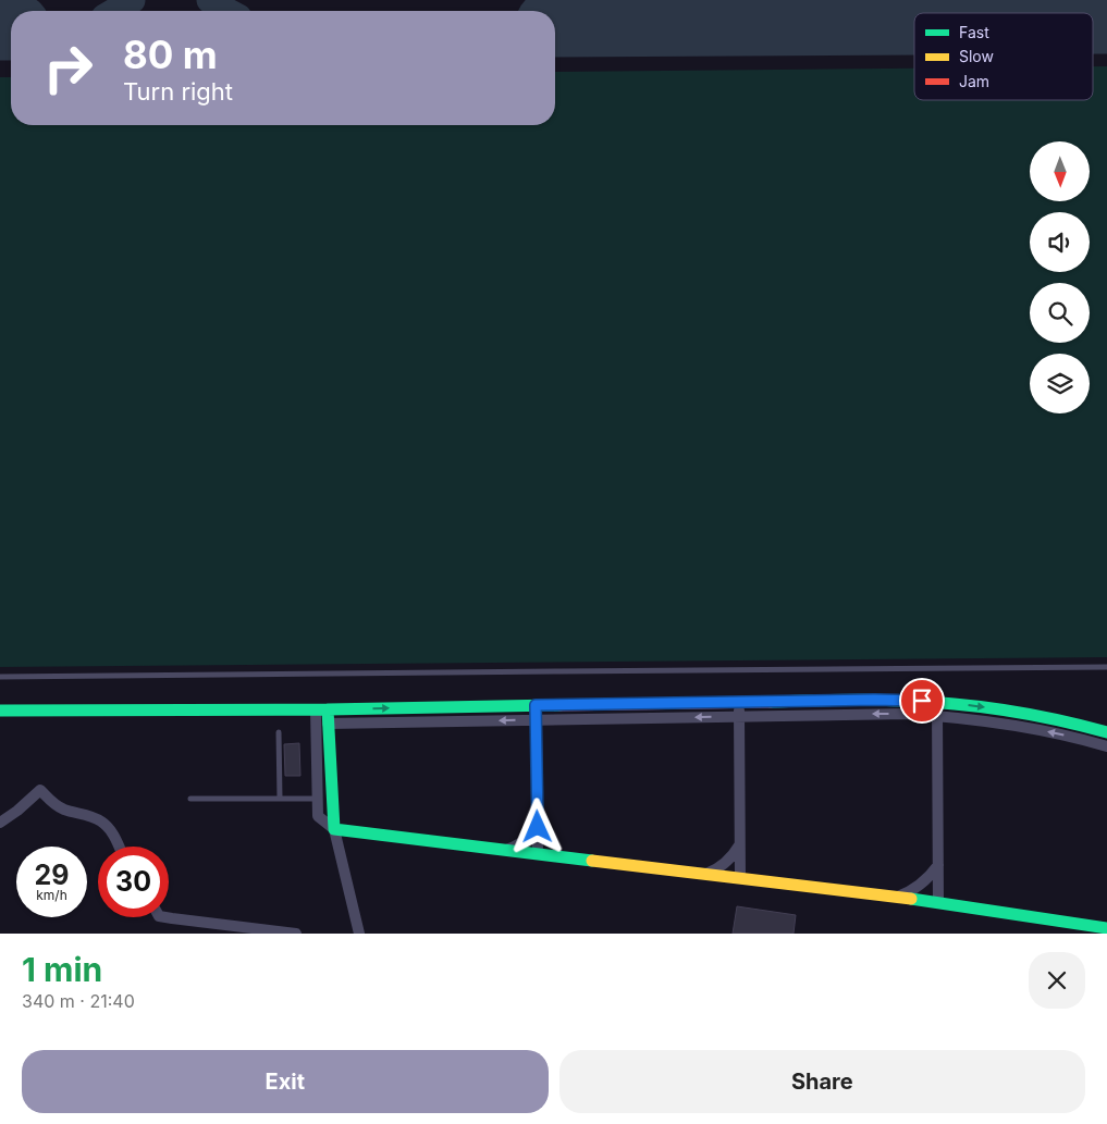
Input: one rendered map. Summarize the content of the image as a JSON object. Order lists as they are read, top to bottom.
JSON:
{
  "legend": ["Fast", "Slow", "Jam"],
  "north": "bottom",
  "page": {
    "turn": ["80 m", "Turn right"],
    "speed": "29 km/h",
    "limit": "30",
    "heading": ["1 min", "340 m · 21:40"],
    "buttons": ["Exit", "Share"]
  }
}
